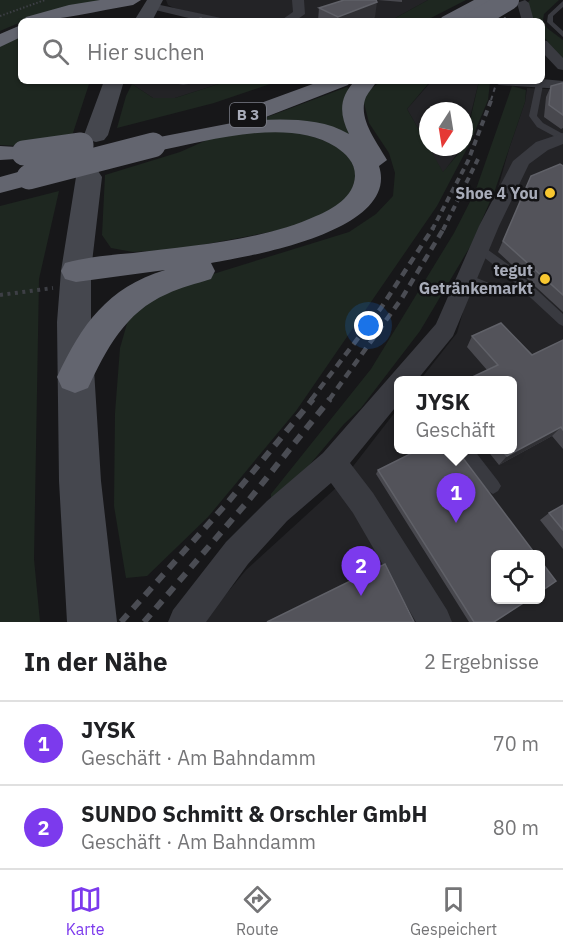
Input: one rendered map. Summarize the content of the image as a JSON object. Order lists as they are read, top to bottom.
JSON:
{
  "streets": {
    "highway": ["B 3"]
  },
  "places": ["Shoe 4 You", "tegut Getränkemarkt"],
  "north": "bottom",
  "page": {
    "search": "Hier suchen",
    "popup": ["JYSK", "Geschäft"],
    "pins": ["1", "2"],
    "heading": ["In der Nähe", "2 Ergebnisse"],
    "list": [
      {
        "mark": "1",
        "name": "JYSK",
        "note": "Geschäft · Am Bahndamm",
        "value": "70 m"
      },
      {
        "mark": "2",
        "name": "SUNDO Schmitt & Orschler GmbH",
        "note": "Geschäft · Am Bahndamm",
        "value": "80 m"
      }
    ],
    "nav": ["Karte", "Route", "Gespeichert"]
  }
}
